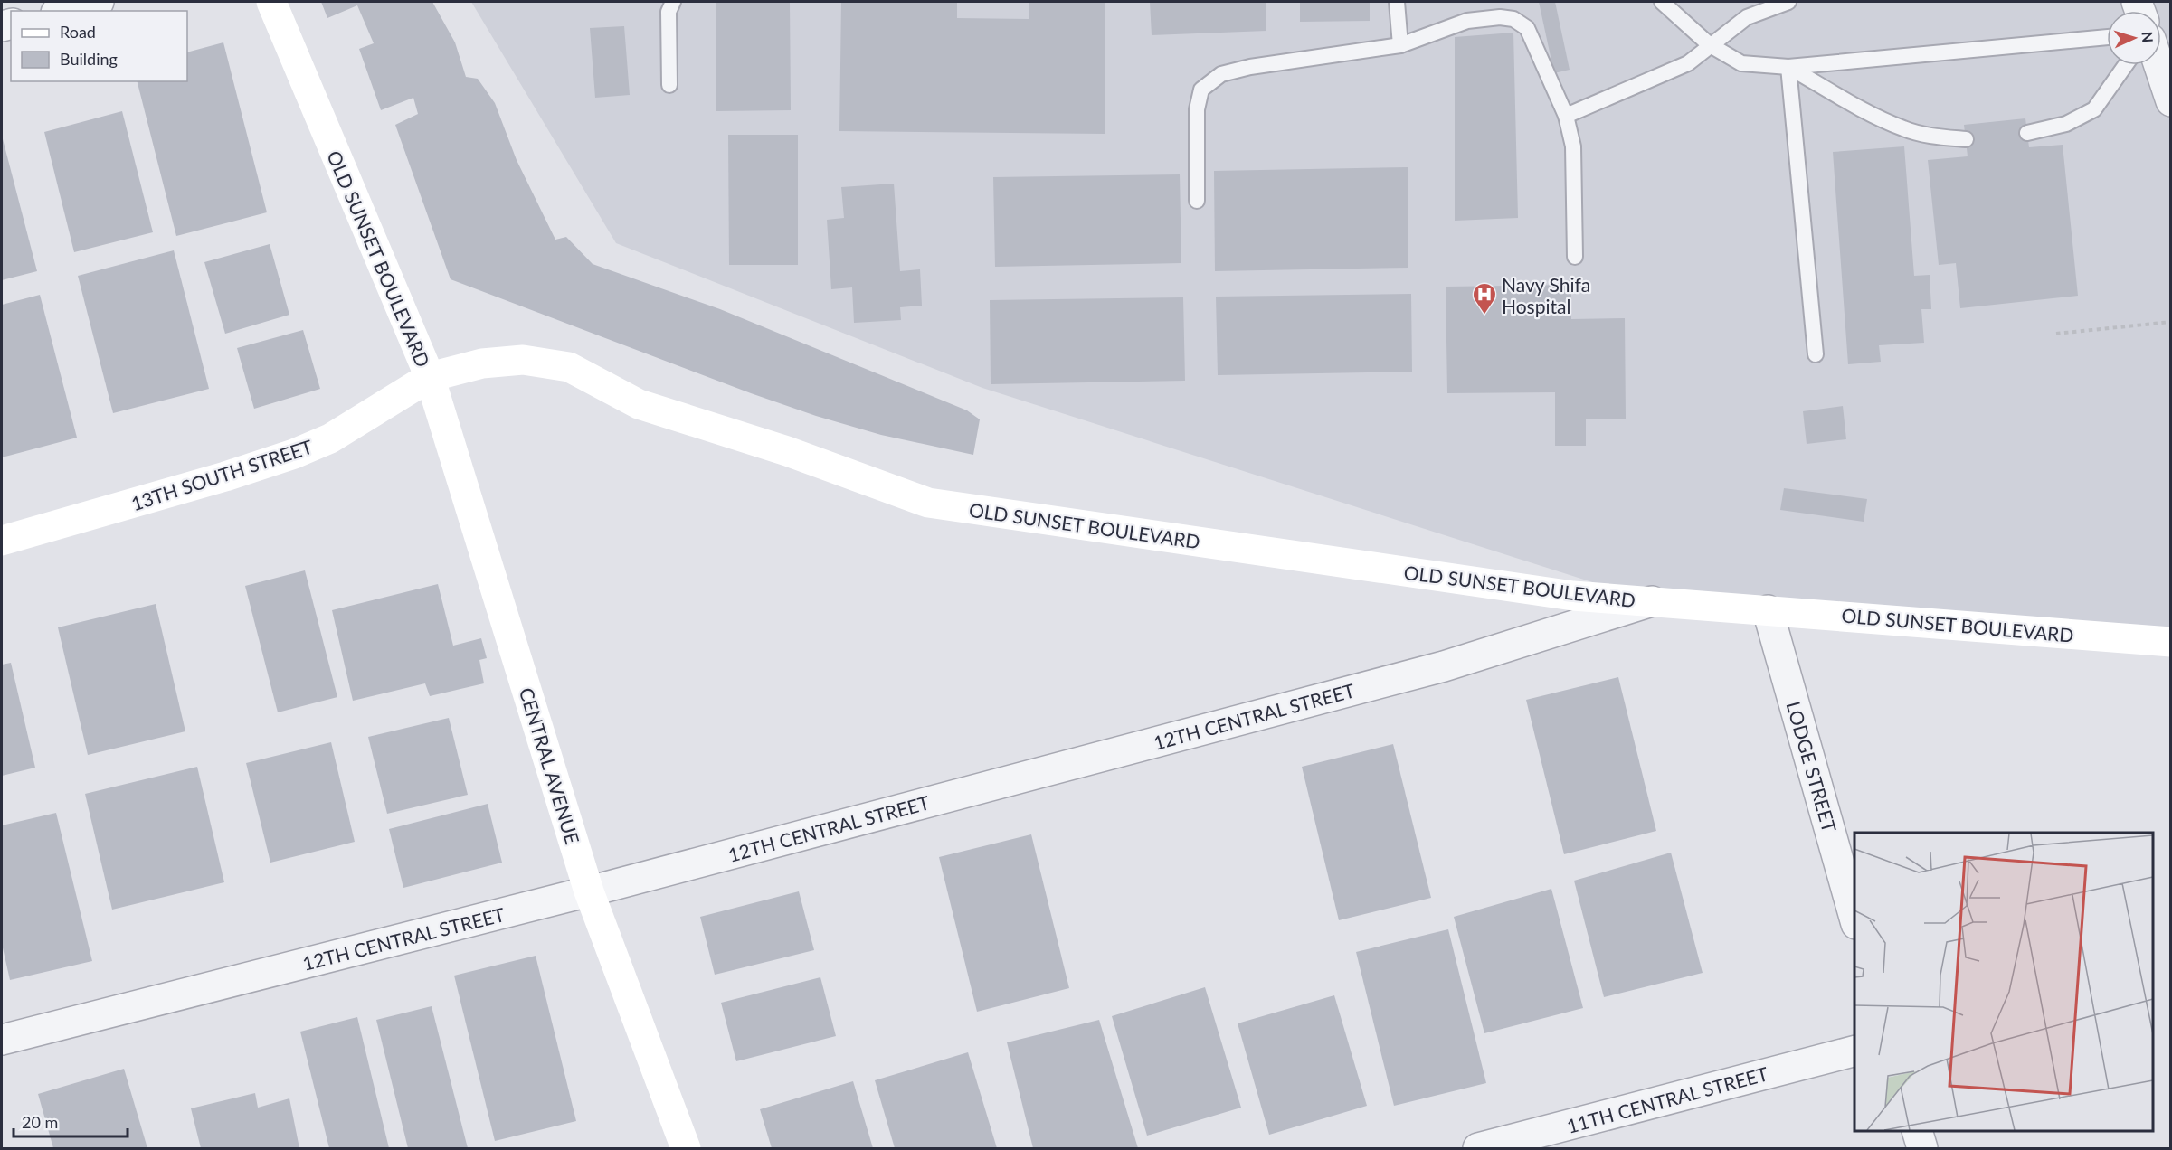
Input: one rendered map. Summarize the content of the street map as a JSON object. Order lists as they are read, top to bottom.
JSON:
{
  "streets": {
    "street": [
      "OLD SUNSET BOULEVARD",
      "13TH SOUTH STREET",
      "12TH CENTRAL STREET",
      "CENTRAL AVENUE",
      "LODGE STREET",
      "11TH CENTRAL STREET"
    ]
  },
  "crossings": [
    ["OLD SUNSET BOULEVARD", "13TH SOUTH STREET"],
    ["OLD SUNSET BOULEVARD", "12TH CENTRAL STREET"],
    ["OLD SUNSET BOULEVARD", "CENTRAL AVENUE"],
    ["OLD SUNSET BOULEVARD", "LODGE STREET"],
    ["13TH SOUTH STREET", "CENTRAL AVENUE"],
    ["12TH CENTRAL STREET", "CENTRAL AVENUE"]
  ],
  "places": {
    "hospital": ["Navy Shifa Hospital"]
  },
  "legend": ["Road", "Building"],
  "scale_bar": "20 m",
  "north": "right"
}
